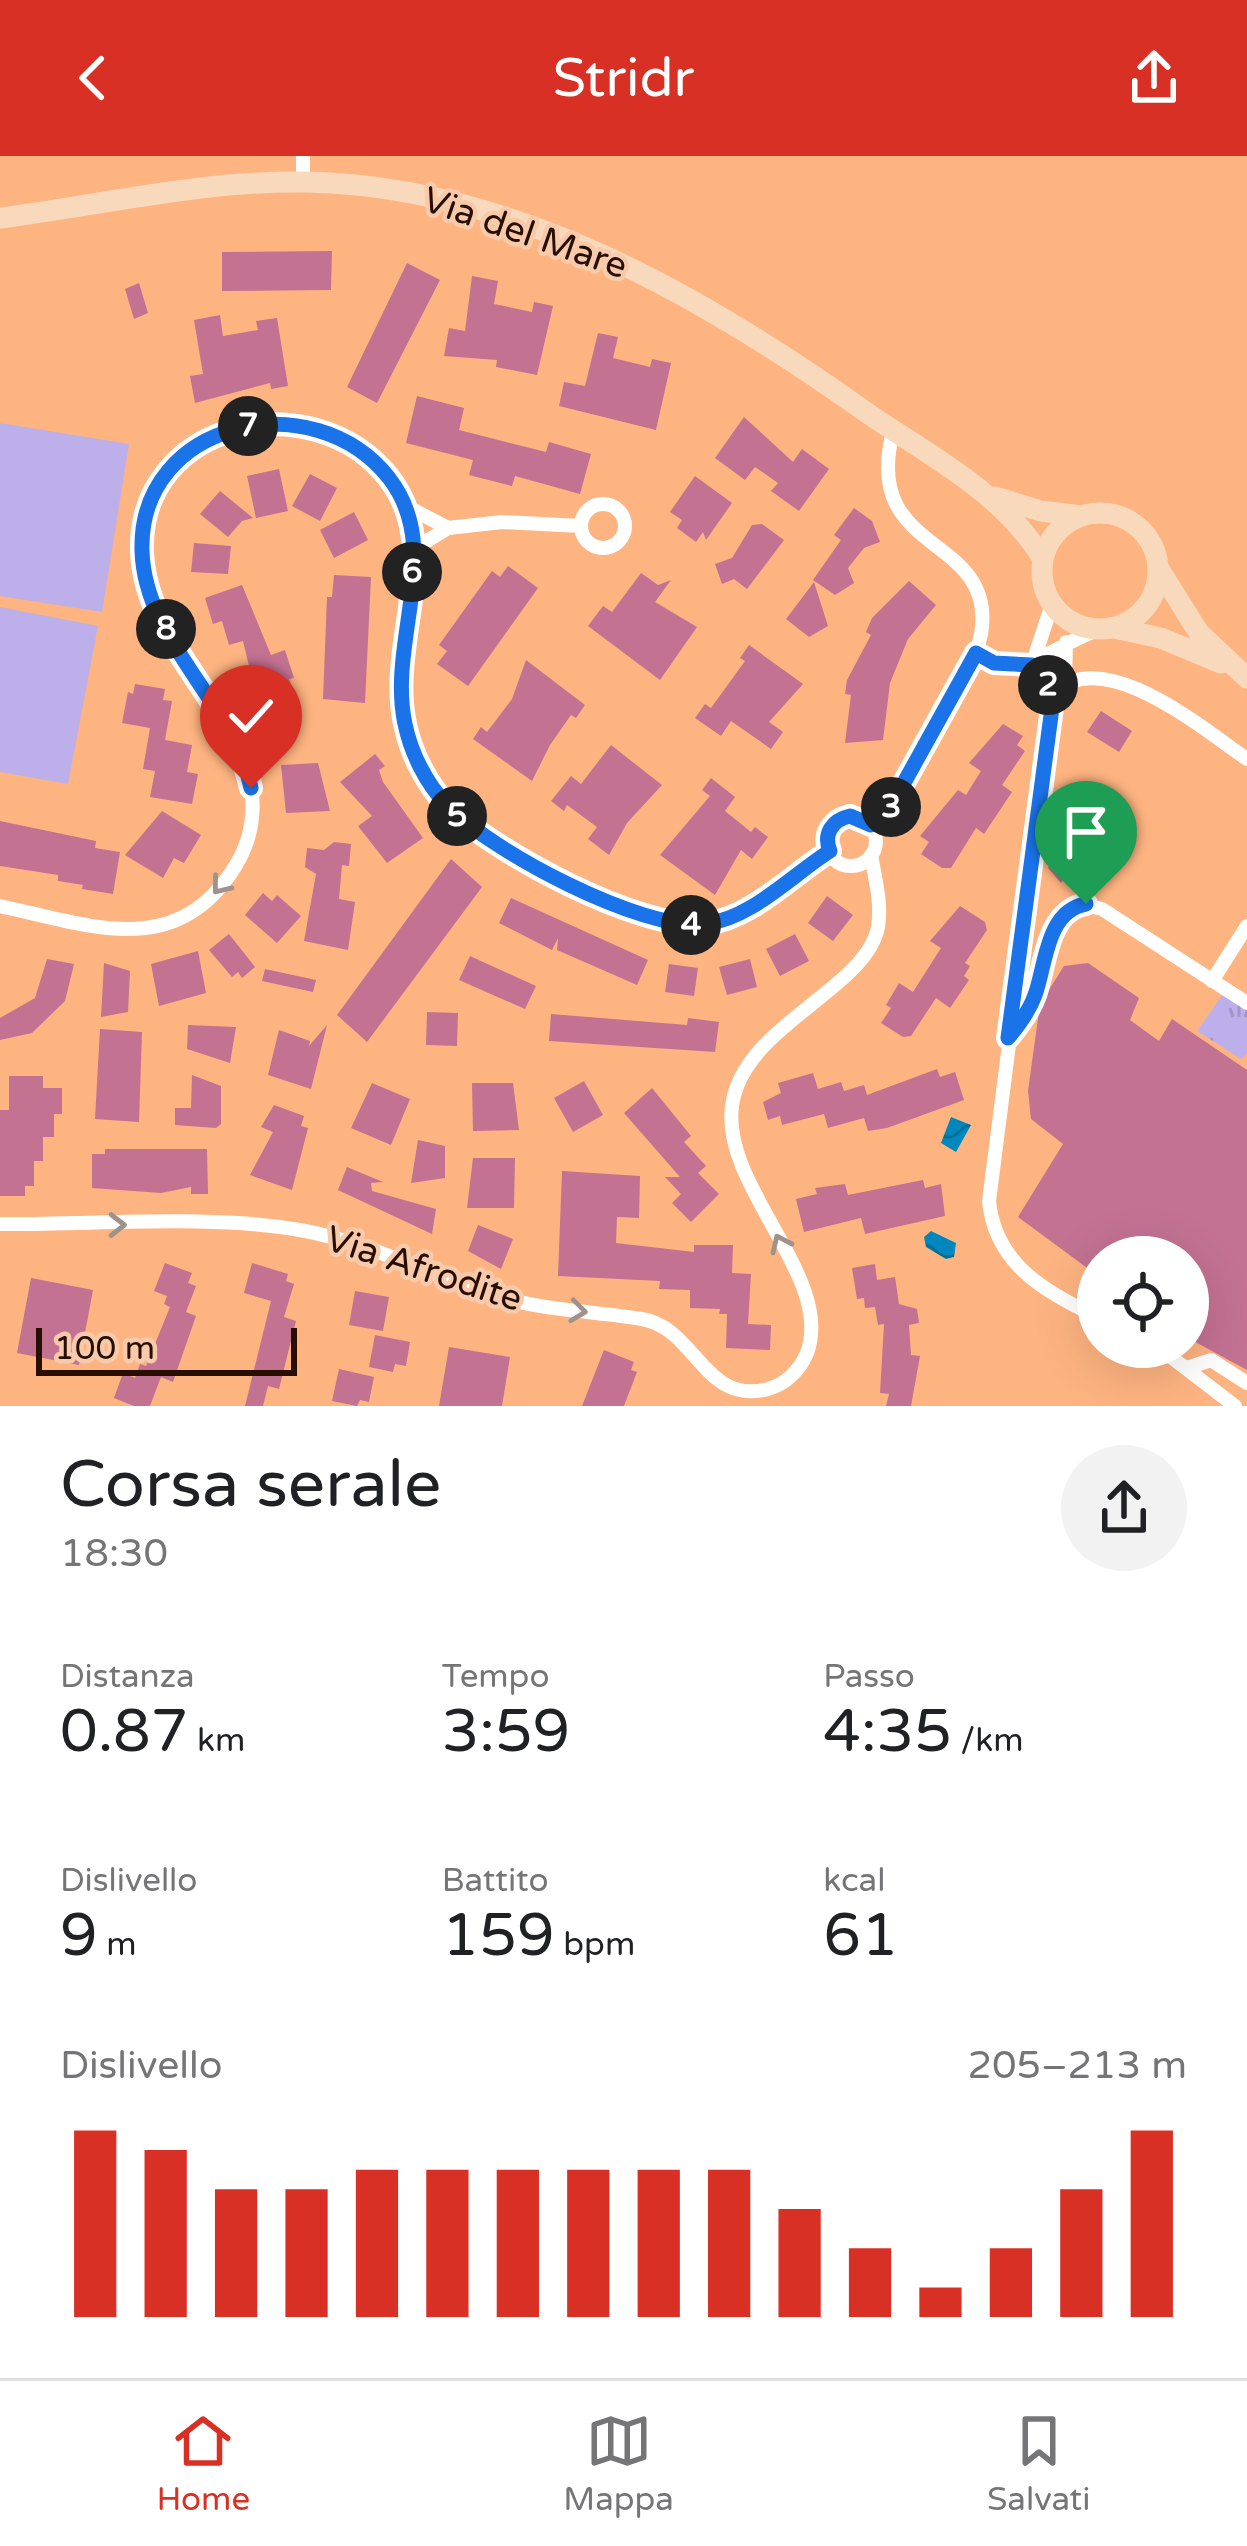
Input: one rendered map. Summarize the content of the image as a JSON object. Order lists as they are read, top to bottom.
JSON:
{
  "streets": {
    "main road": ["Via del Mare"],
    "street": ["Via Afrodite"]
  },
  "scale_bar": "100 m",
  "page": {
    "header": "Stridr",
    "pins": [
      "7",
      "6",
      "8",
      "2",
      "3",
      "5",
      "4"
    ],
    "scale": "100 m",
    "heading": ["Corsa serale", "18:30"],
    "stats": [
      ["Distanza", "0.87 km"],
      ["Tempo", "3:59"],
      ["Passo", "4:35 /km"],
      ["Dislivello", "9 m"],
      ["Battito", "159 bpm"],
      ["kcal", "61"]
    ],
    "chart": ["Dislivello", "205–213 m"],
    "tabs": ["Home", "Mappa", "Salvati"]
  }
}
